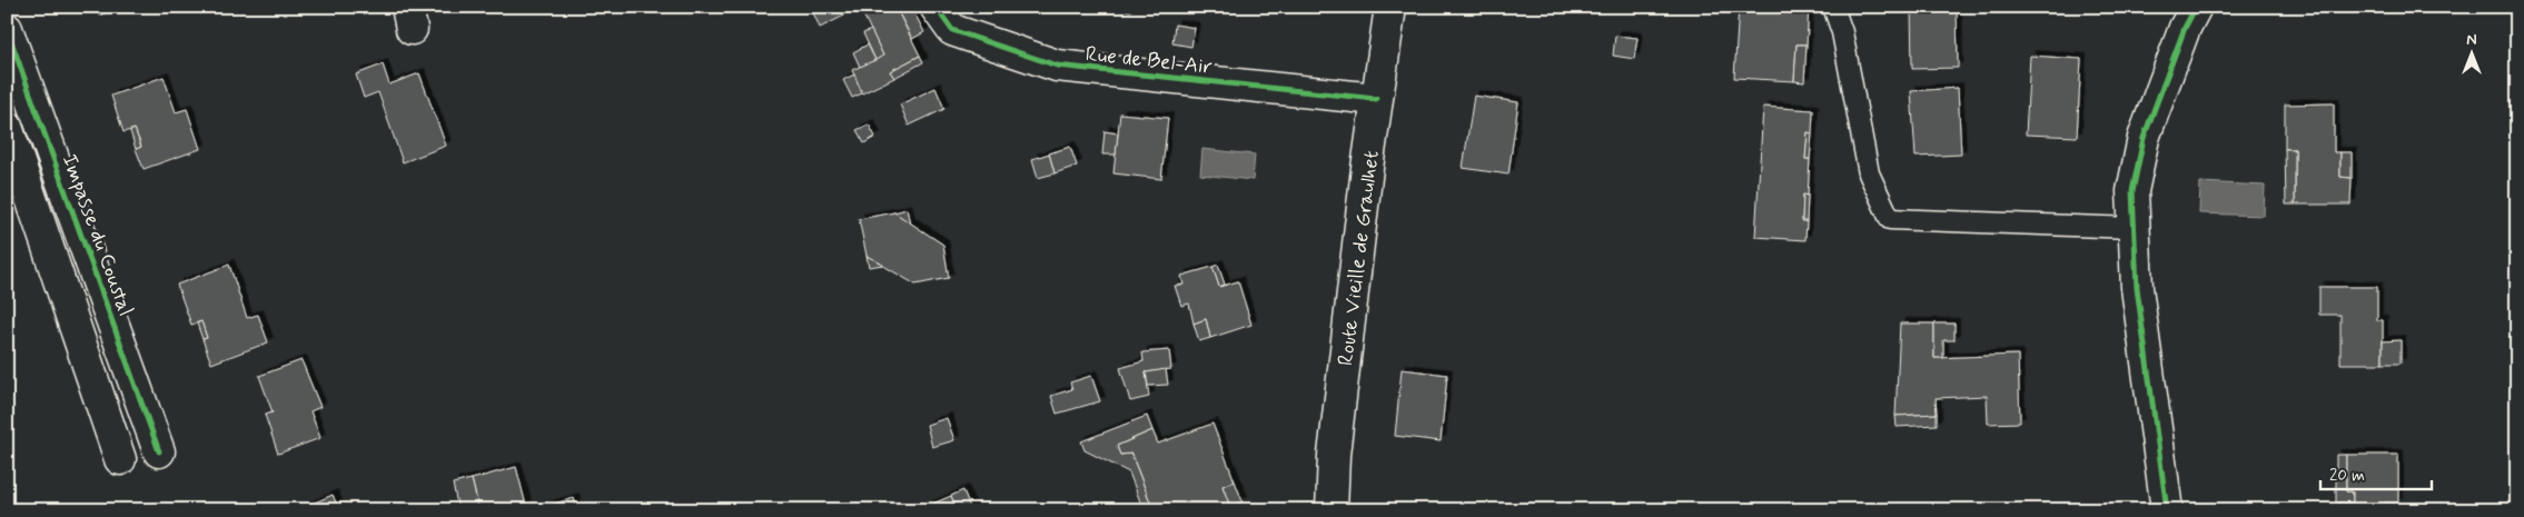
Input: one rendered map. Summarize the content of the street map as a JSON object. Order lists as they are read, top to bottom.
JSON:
{
  "streets": {
    "street": ["Rue de Bel-Air", "Impasse du Coustal", "Route Vieille de Graulhet"]
  },
  "crossings": [
    ["Rue de Bel-Air", "Route Vieille de Graulhet"]
  ],
  "scale_bar": "20 m",
  "north": "top"
}
